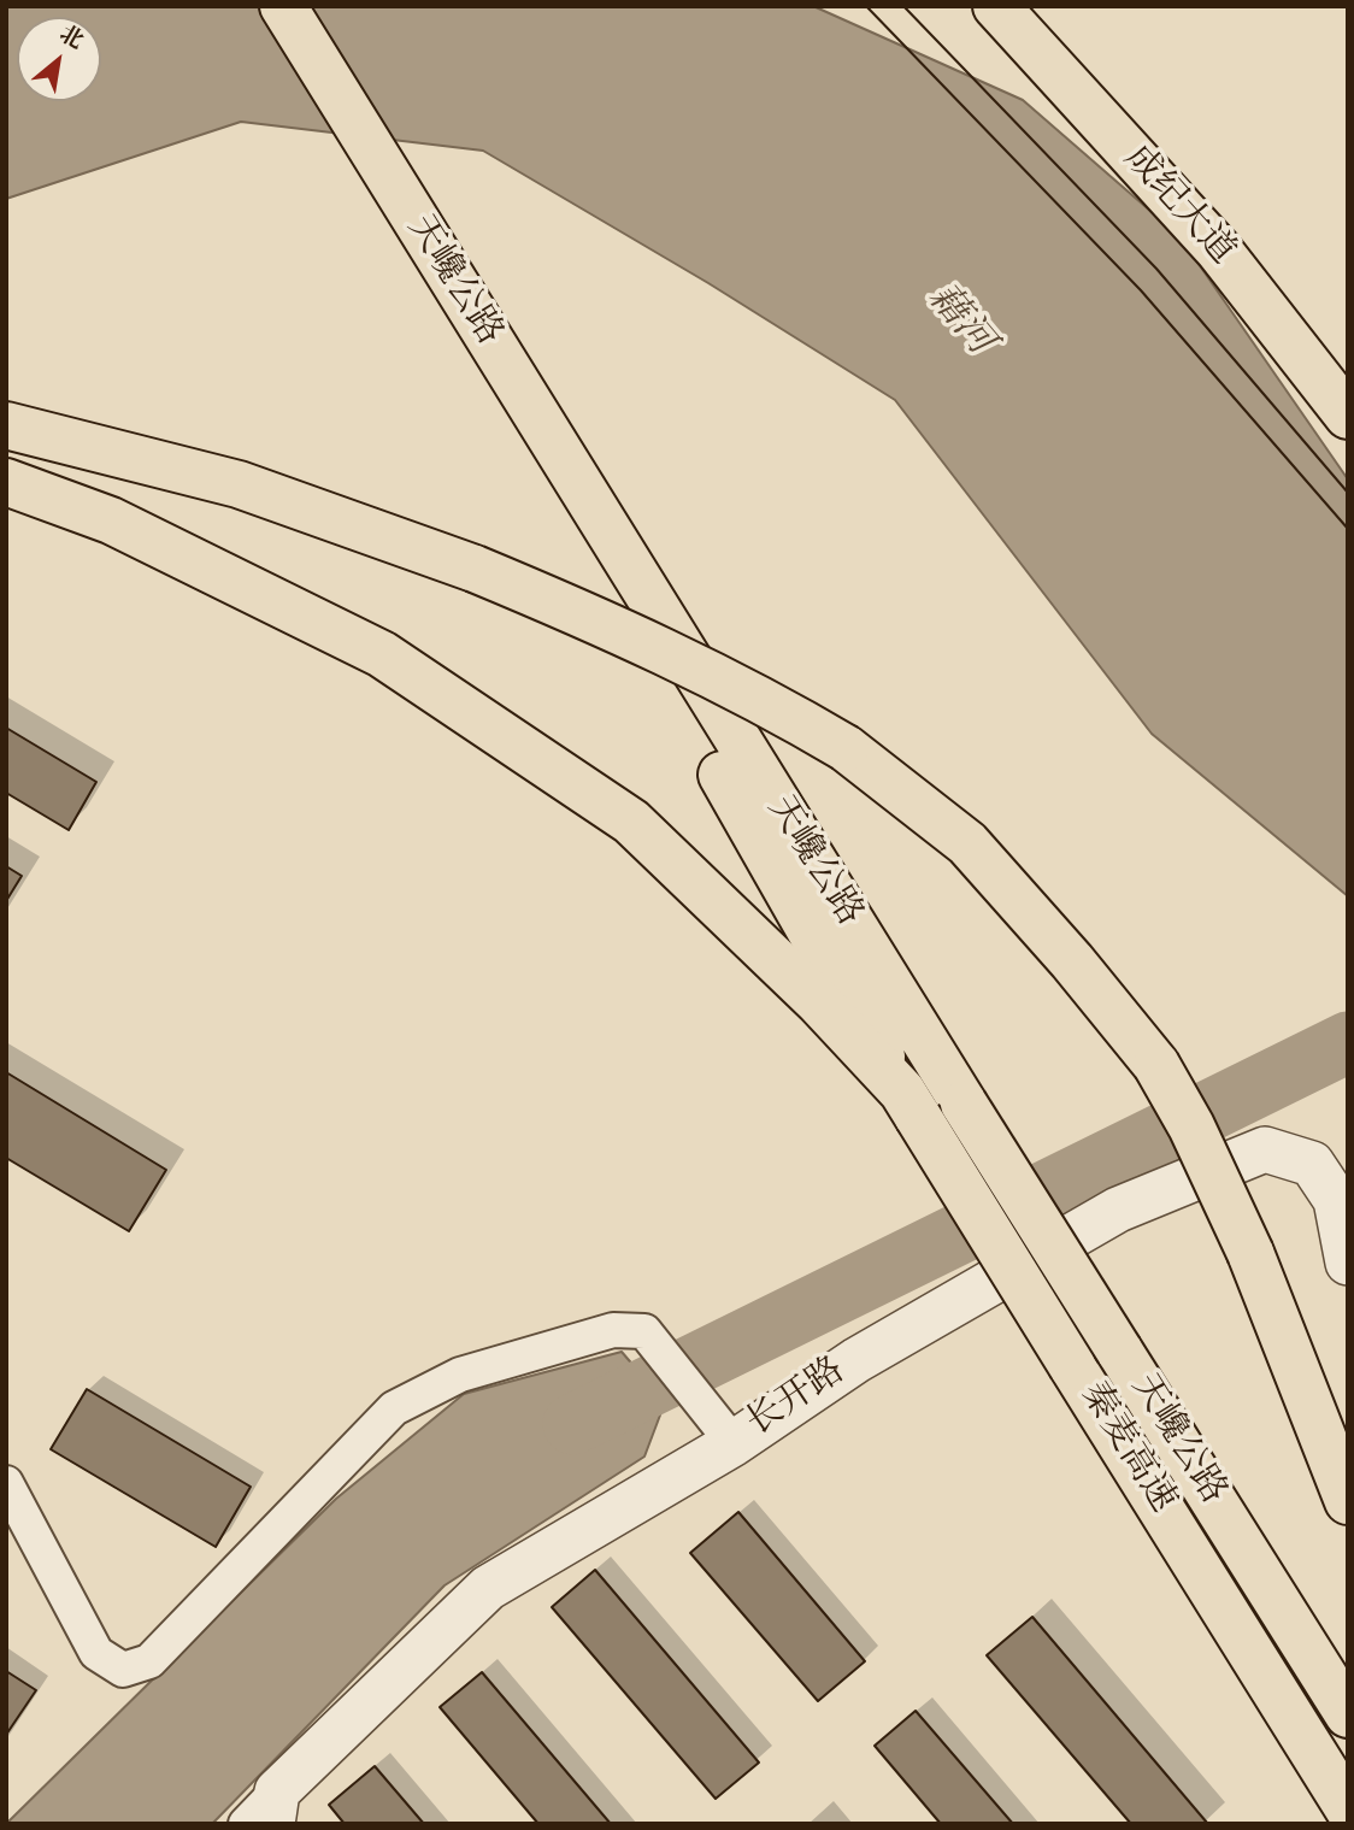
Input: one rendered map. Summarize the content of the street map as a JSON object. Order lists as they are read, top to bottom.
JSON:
{
  "streets": {
    "main road": ["成纪大道", "天巉公路", "秦麦高速"],
    "street": ["长开路"]
  },
  "crossings": [
    ["天巉公路", "秦麦高速"]
  ],
  "water": ["藉河"],
  "north": "top right"
}
